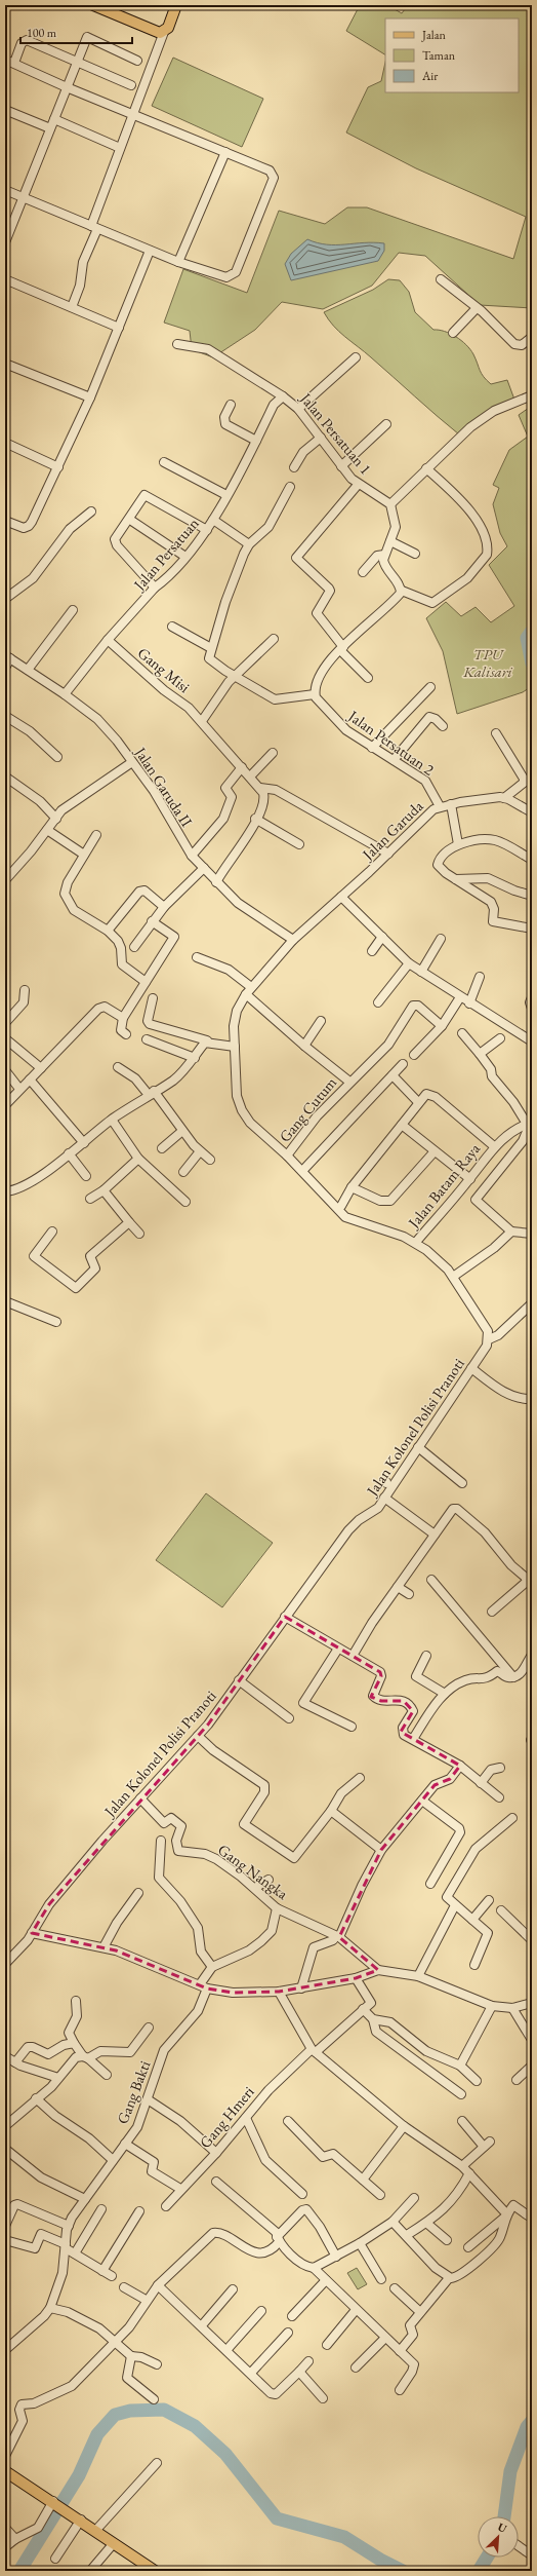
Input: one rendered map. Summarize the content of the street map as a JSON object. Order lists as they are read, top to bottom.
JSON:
{
  "streets": {
    "street": [
      "Jalan Persatuan 1",
      "Jalan Persatuan",
      "Gang Misi",
      "Jalan Persatuan 2",
      "Jalan Garuda II",
      "Jalan Garuda",
      "Gang Cutum",
      "Jalan Batam Raya",
      "Jalan Kolonel Polisi Pranoti",
      "Gang Nangka",
      "Gang Bakti",
      "Gang Hmeri"
    ]
  },
  "crossings": [
    ["Jalan Persatuan 1", "Jalan Persatuan"],
    ["Jalan Persatuan", "Gang Misi"],
    ["Jalan Persatuan", "Jalan Garuda II"],
    ["Jalan Persatuan 2", "Jalan Garuda"],
    ["Jalan Garuda II", "Jalan Garuda"],
    ["Jalan Kolonel Polisi Pranoti", "Gang Nangka"]
  ],
  "parks": ["TPU Kalisari"],
  "legend": ["Jalan", "Taman", "Air"],
  "scale_bar": "100 m",
  "north": "top right"
}
